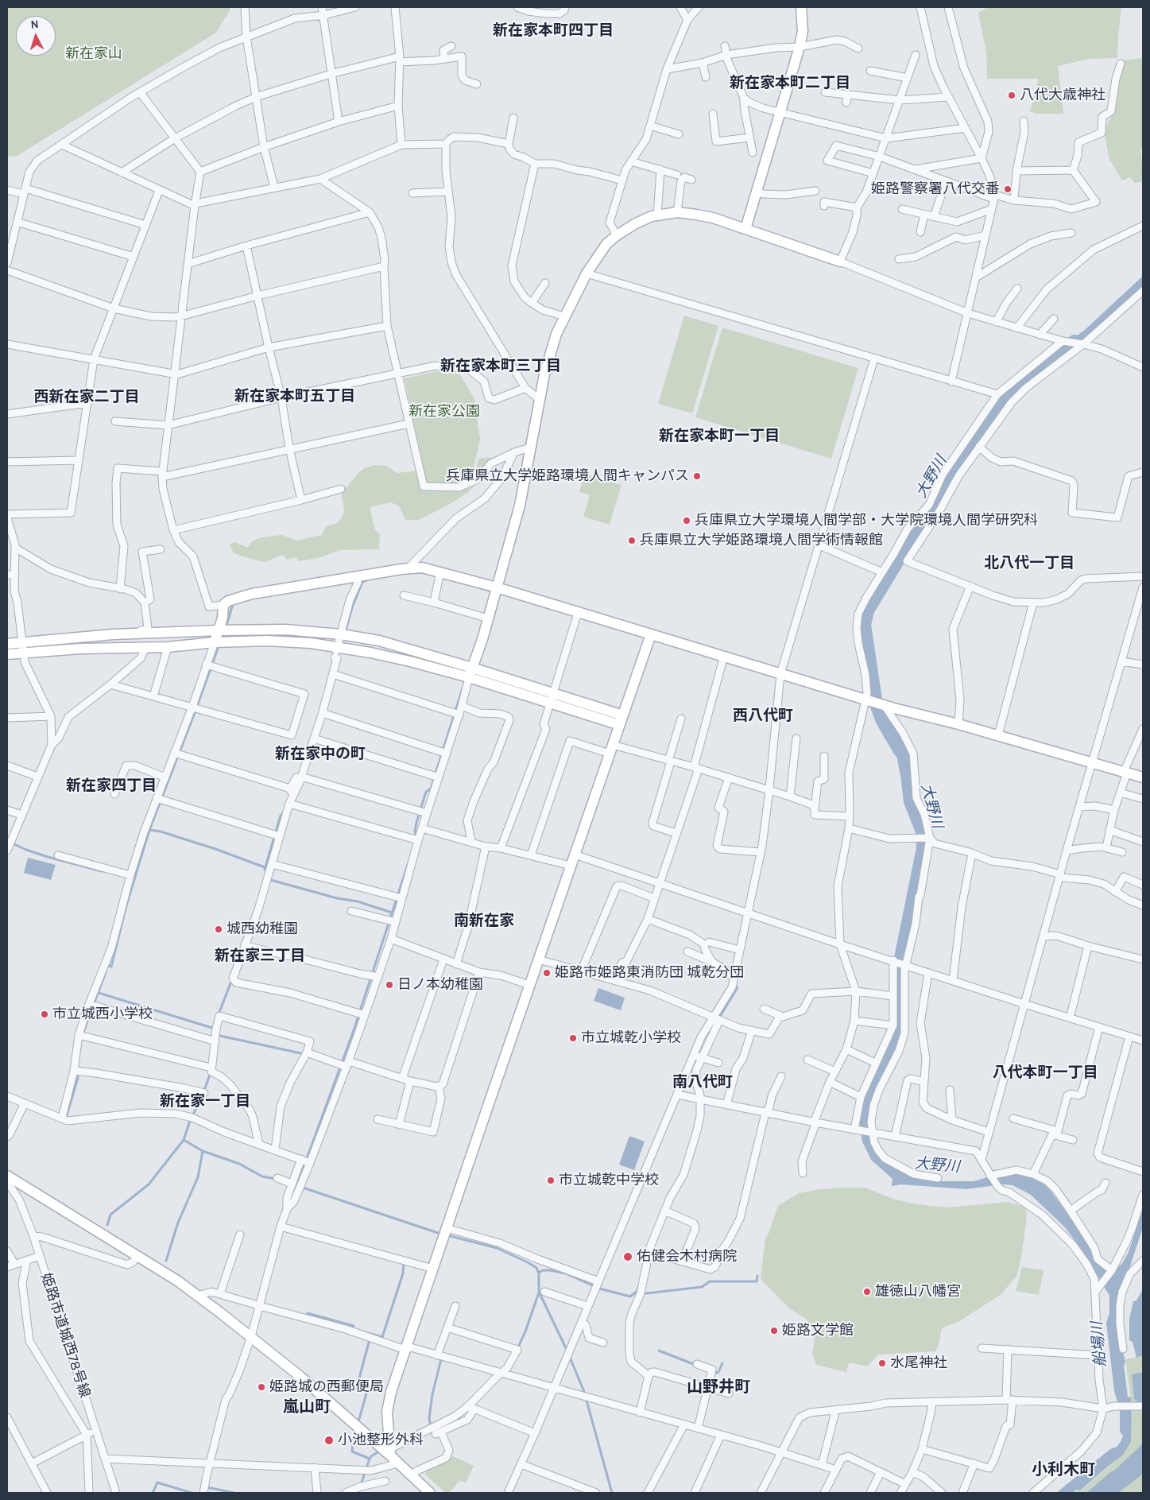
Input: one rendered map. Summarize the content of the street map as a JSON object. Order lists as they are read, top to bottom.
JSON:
{
  "streets": {
    "street": ["姫路市道城西78号線"]
  },
  "districts": [
    "新在家本町四丁目",
    "新在家本町二丁目",
    "新在家本町三丁目",
    "新在家本町五丁目",
    "西新在家二丁目",
    "新在家本町一丁目",
    "北八代一丁目",
    "西八代町",
    "新在家中の町",
    "新在家四丁目",
    "南新在家",
    "新在家三丁目",
    "八代本町一丁目",
    "南八代町",
    "新在家一丁目",
    "山野井町",
    "嵐山町",
    "小利木町"
  ],
  "water": ["大野川", "船場川"],
  "parks": ["新在家山", "新在家公園"],
  "places": [
    "八代大歳神社",
    "姫路警察署八代交番",
    "兵庫県立大学姫路環境人間キャンパス",
    "兵庫県立大学環境人間学部・大学院環境人間学研究科",
    "兵庫県立大学姫路環境人間学術情報館",
    "城西幼稚園",
    "姫路市姫路東消防団 城乾分団",
    "日ノ本幼稚園",
    "市立城西小学校",
    "市立城乾小学校",
    "市立城乾中学校",
    "佑健会木村病院",
    "雄徳山八幡宮",
    "姫路文学館",
    "水尾神社",
    "姫路城の西郵便局",
    "小池整形外科"
  ],
  "north": "top"
}
